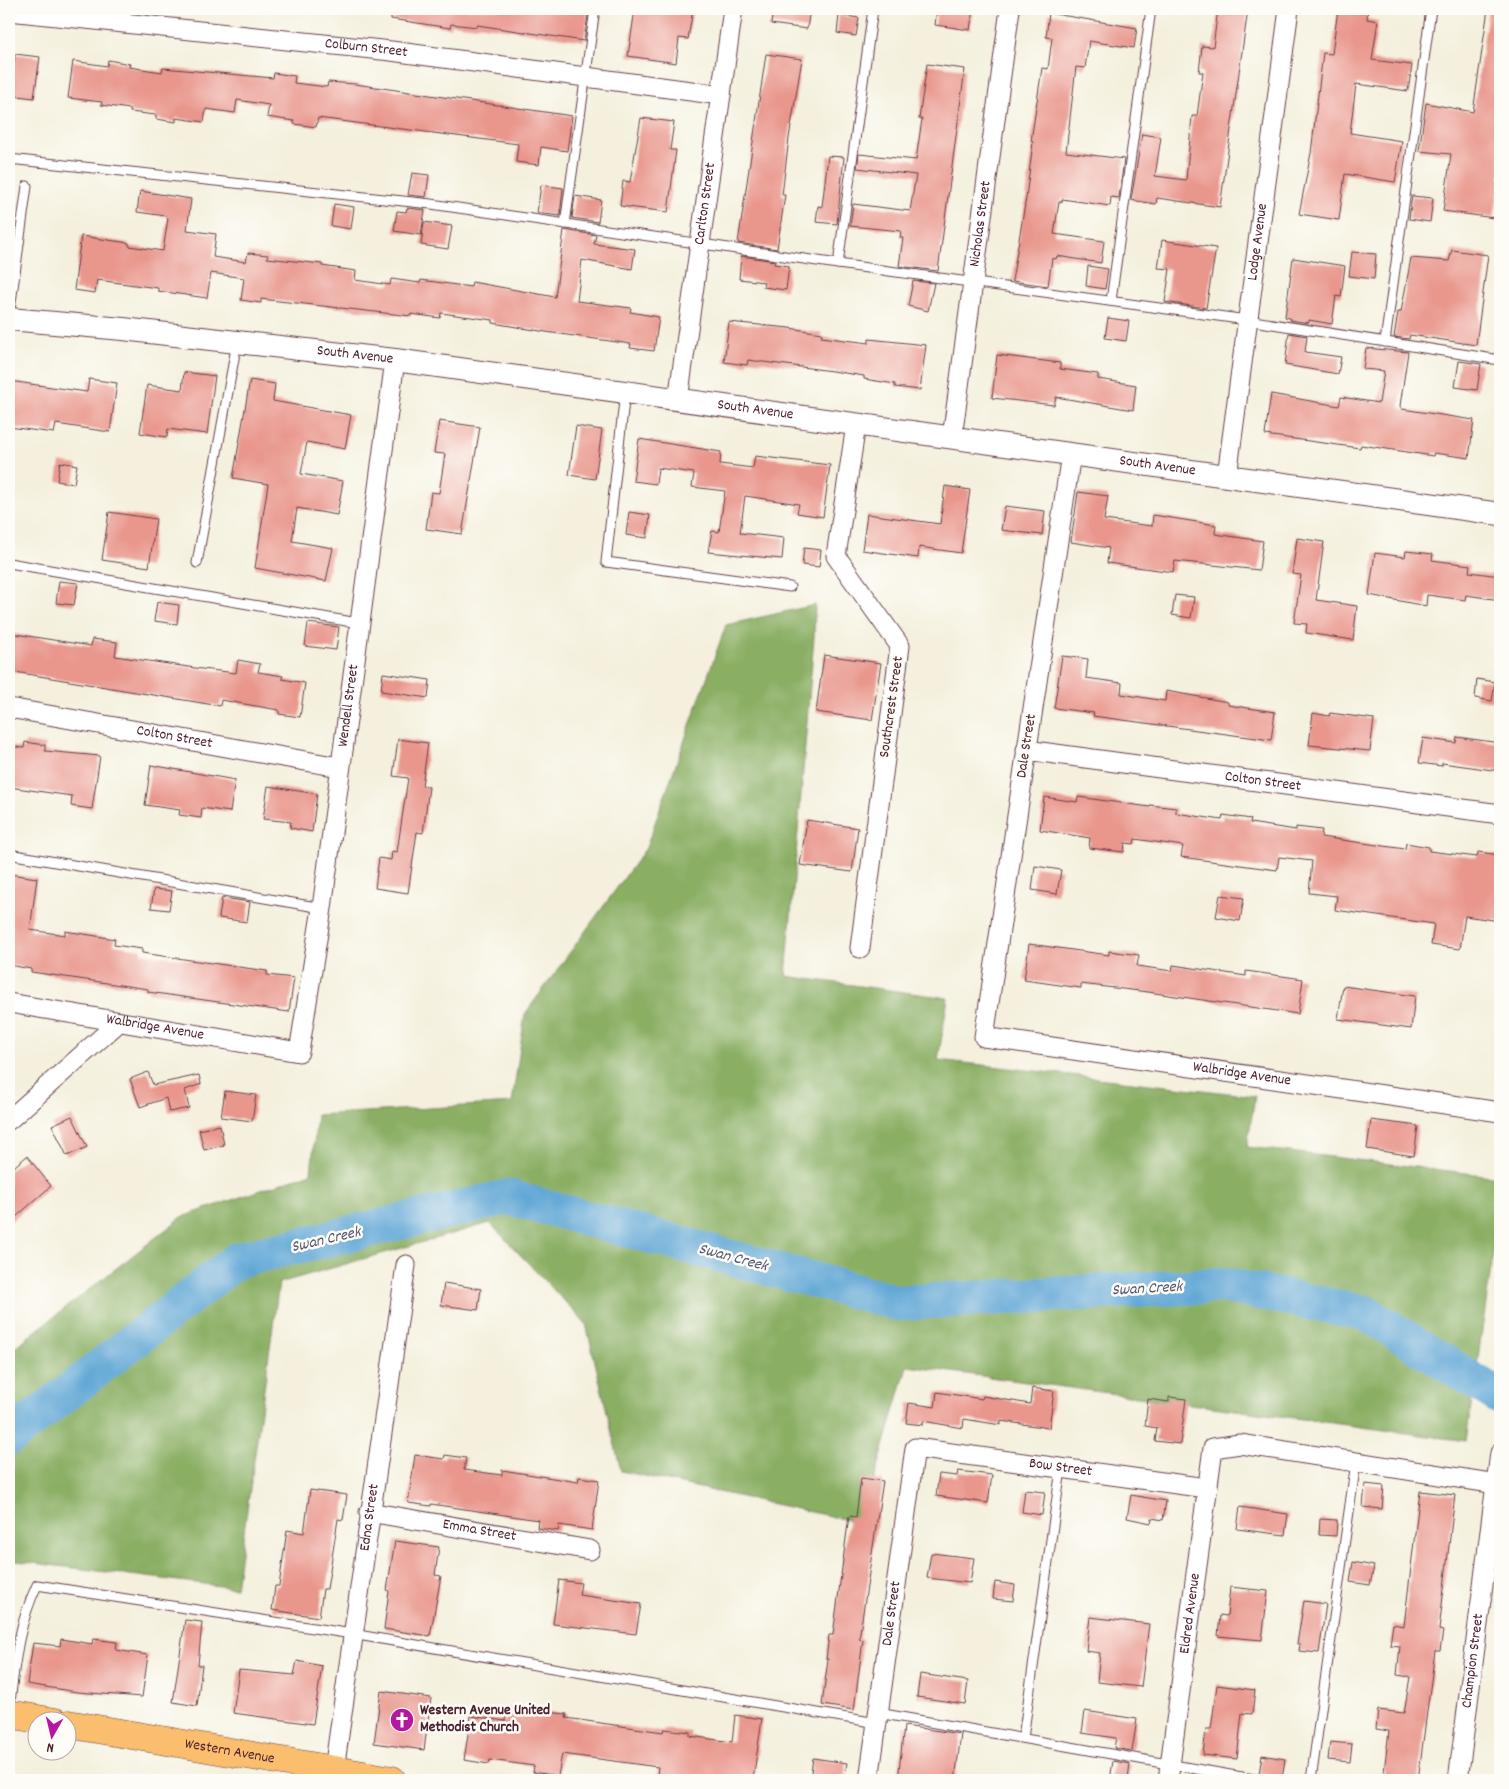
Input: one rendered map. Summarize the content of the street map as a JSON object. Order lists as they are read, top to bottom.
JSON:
{
  "streets": {
    "main road": ["Western Avenue"],
    "street": [
      "Colburn Street",
      "Carlton Street",
      "Nicholas Street",
      "Lodge Avenue",
      "South Avenue",
      "Wendell Street",
      "Southcrest Street",
      "Colton Street",
      "Dale Street",
      "Walbridge Avenue",
      "Bow Street",
      "Edna Street",
      "Emma Street",
      "Eldred Avenue",
      "Champion Street"
    ]
  },
  "crossings": [
    ["Colburn Street", "Carlton Street"],
    ["Carlton Street", "South Avenue"],
    ["Nicholas Street", "South Avenue"],
    ["Lodge Avenue", "South Avenue"],
    ["South Avenue", "Wendell Street"],
    ["South Avenue", "Southcrest Street"],
    ["South Avenue", "Dale Street"],
    ["Wendell Street", "Colton Street"],
    ["Wendell Street", "Walbridge Avenue"],
    ["Colton Street", "Dale Street"],
    ["Dale Street", "Walbridge Avenue"],
    ["Dale Street", "Bow Street"],
    ["Bow Street", "Eldred Avenue"],
    ["Edna Street", "Emma Street"],
    ["Edna Street", "Western Avenue"]
  ],
  "water": ["Swan Creek"],
  "places": {
    "church": ["Western Avenue United Methodist Church"]
  },
  "north": "bottom"
}
